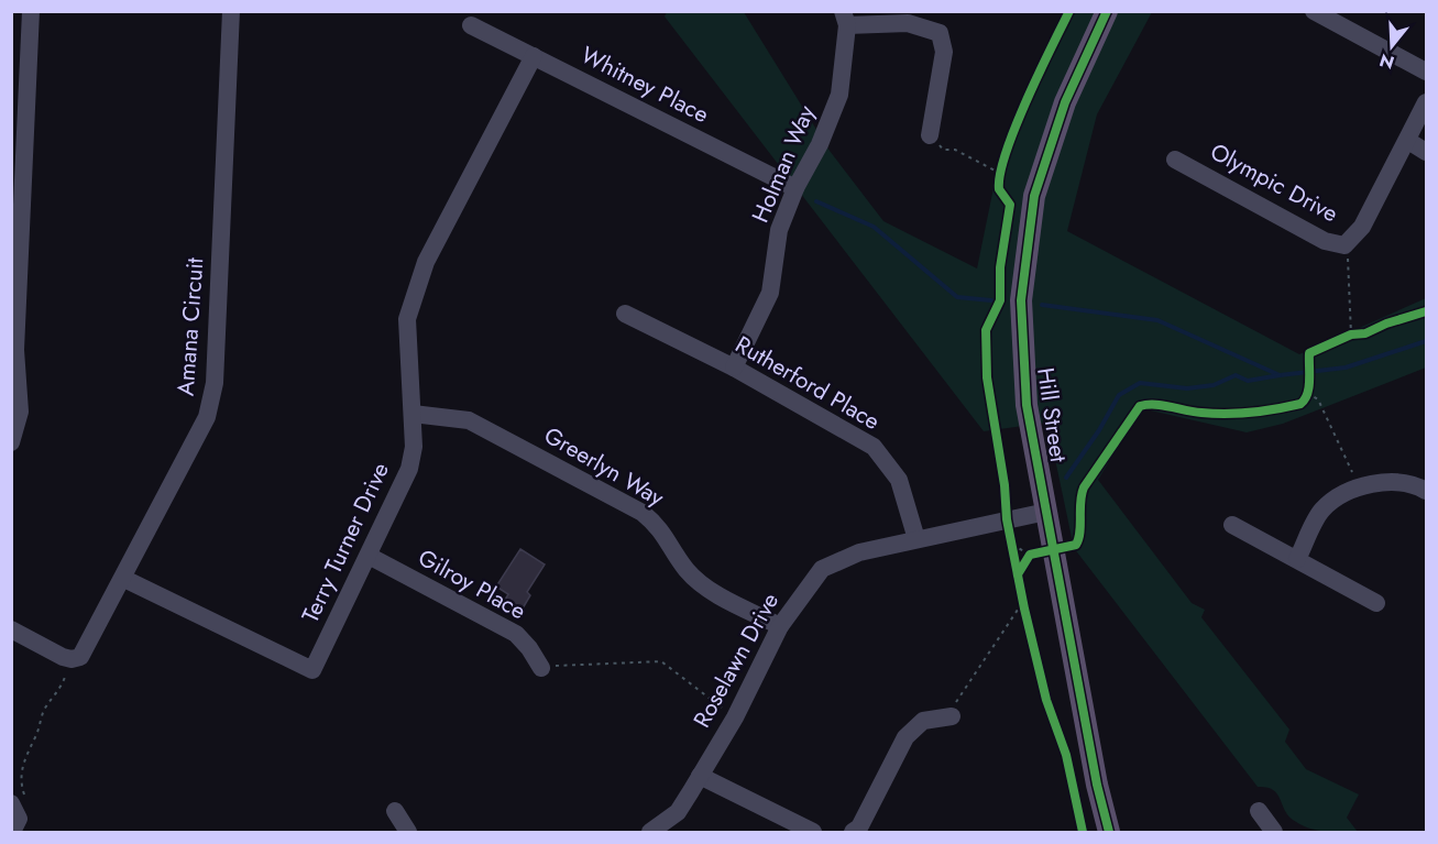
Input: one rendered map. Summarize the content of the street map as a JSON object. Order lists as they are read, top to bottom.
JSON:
{
  "streets": {
    "main road": ["Hill Street"],
    "street": [
      "Whitney Place",
      "Holman Way",
      "Olympic Drive",
      "Amana Circuit",
      "Rutherford Place",
      "Greerlyn Way",
      "Terry Turner Drive",
      "Gilroy Place",
      "Roselawn Drive"
    ]
  },
  "crossings": [
    ["Whitney Place", "Holman Way"],
    ["Whitney Place", "Terry Turner Drive"],
    ["Holman Way", "Rutherford Place"],
    ["Amana Circuit", "Terry Turner Drive"],
    ["Rutherford Place", "Roselawn Drive"],
    ["Hill Street", "Roselawn Drive"],
    ["Greerlyn Way", "Terry Turner Drive"],
    ["Greerlyn Way", "Roselawn Drive"],
    ["Terry Turner Drive", "Gilroy Place"]
  ],
  "north": "bottom"
}
